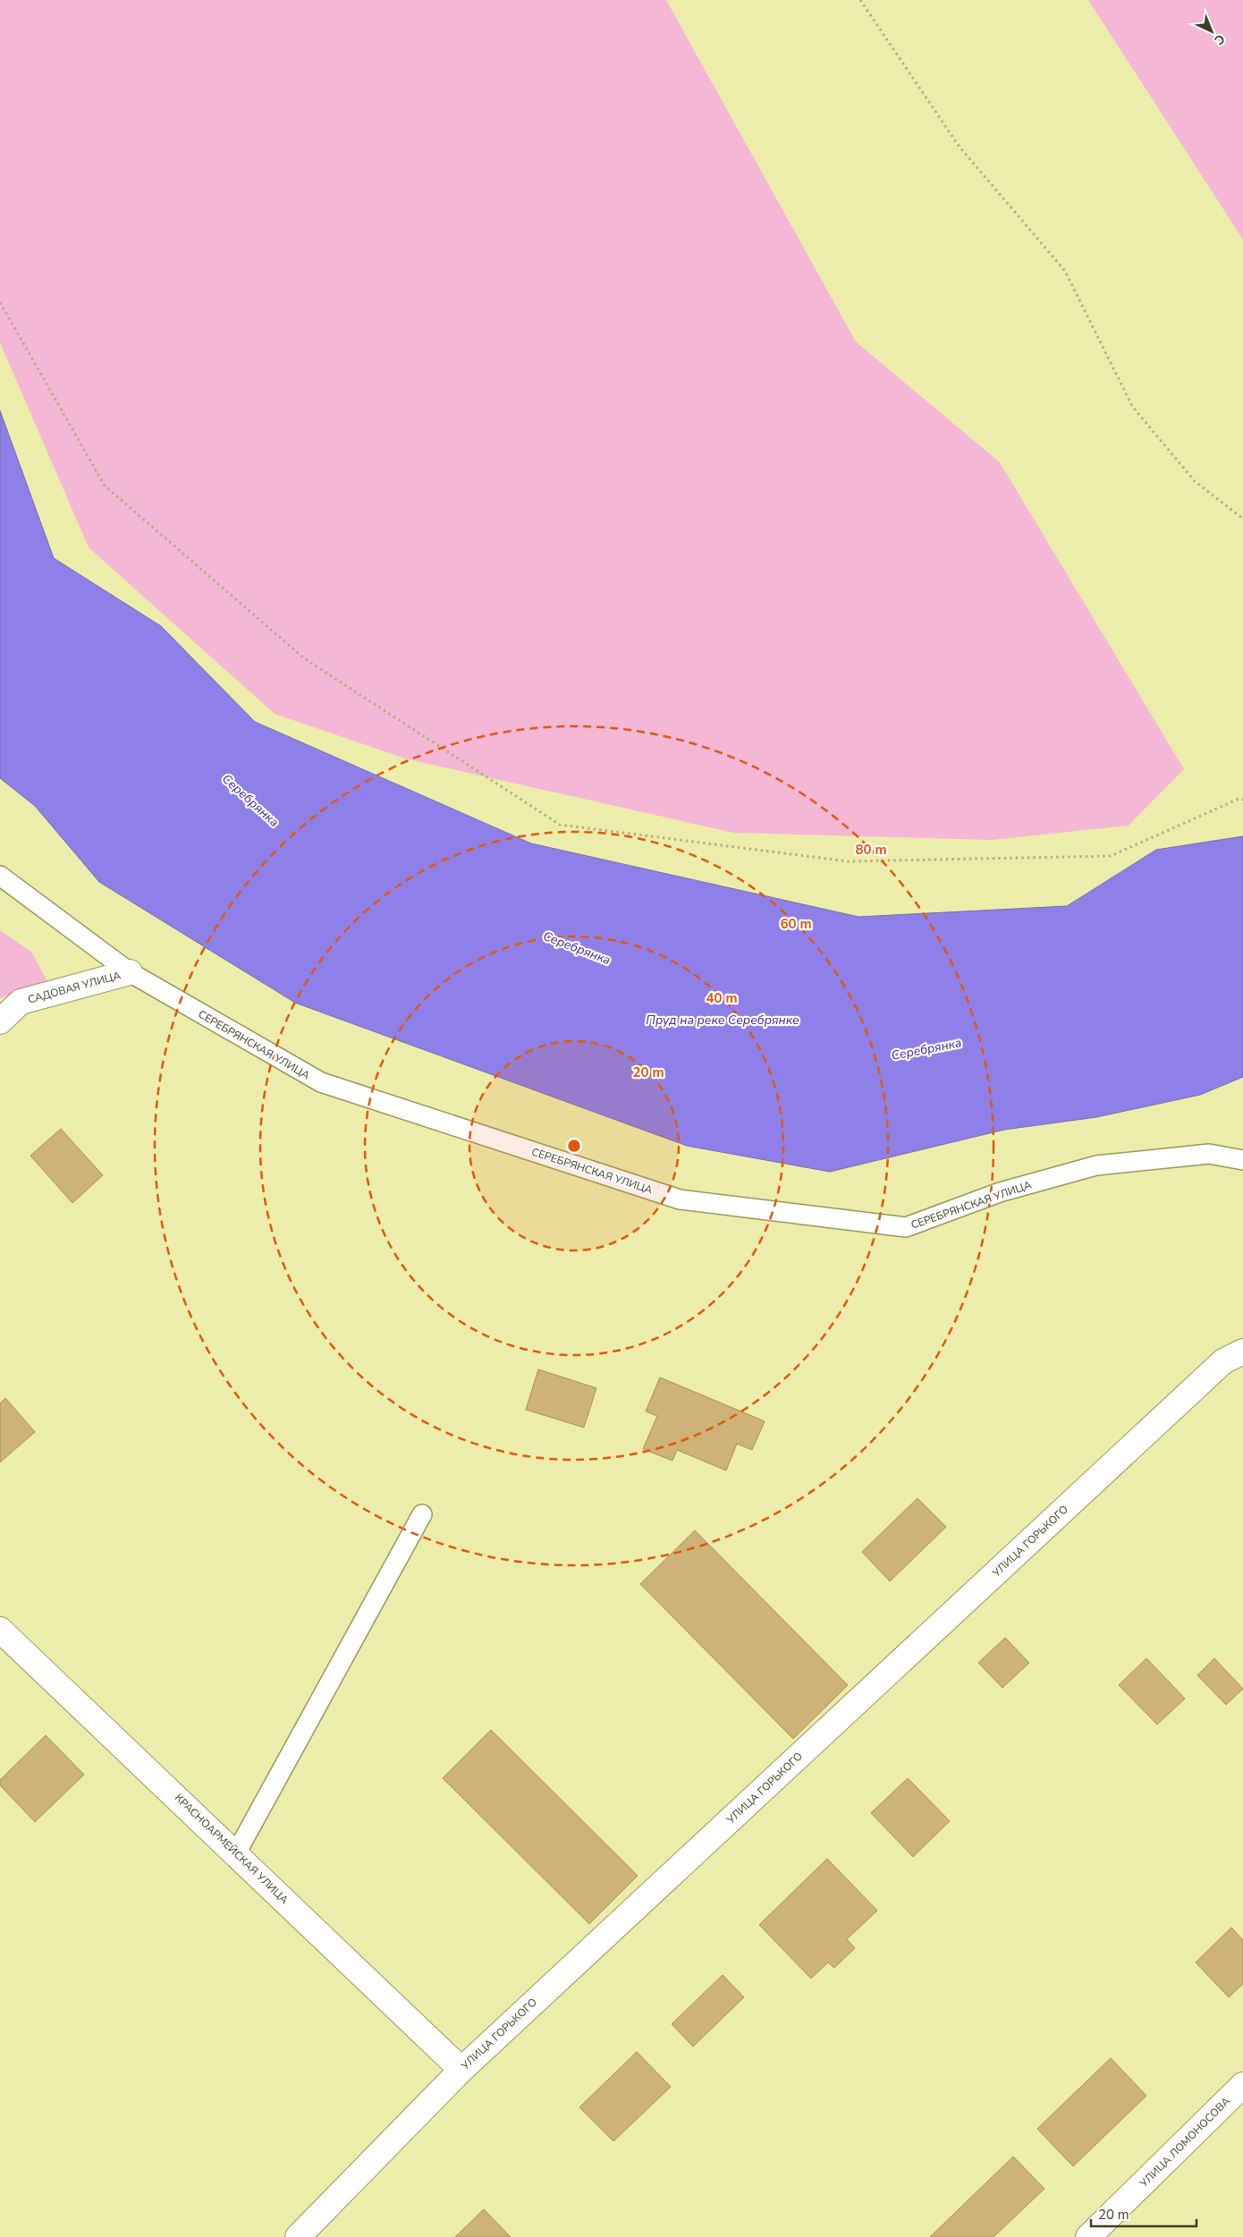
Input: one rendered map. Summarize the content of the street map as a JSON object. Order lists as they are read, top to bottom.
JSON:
{
  "streets": {
    "street": [
      "САДОВАЯ УЛИЦА",
      "УЛИЦА ГОРЬКОГО",
      "КРАСНОАРМЕЙСКАЯ УЛИЦА",
      "УЛИЦА ЛОМОНОСОВА"
    ],
    "lane": ["СЕРЕБРЯНСКАЯ УЛИЦА"]
  },
  "crossings": [
    ["САДОВАЯ УЛИЦА", "СЕРЕБРЯНСКАЯ УЛИЦА"],
    ["УЛИЦА ГОРЬКОГО", "КРАСНОАРМЕЙСКАЯ УЛИЦА"]
  ],
  "water": ["Серебрянка", "Пруд на реке Серебрянке"],
  "scale_bar": "20 m",
  "north": "bottom right",
  "rings": [
    "80 m",
    "60 m",
    "40 m",
    "20 m"
  ]
}
